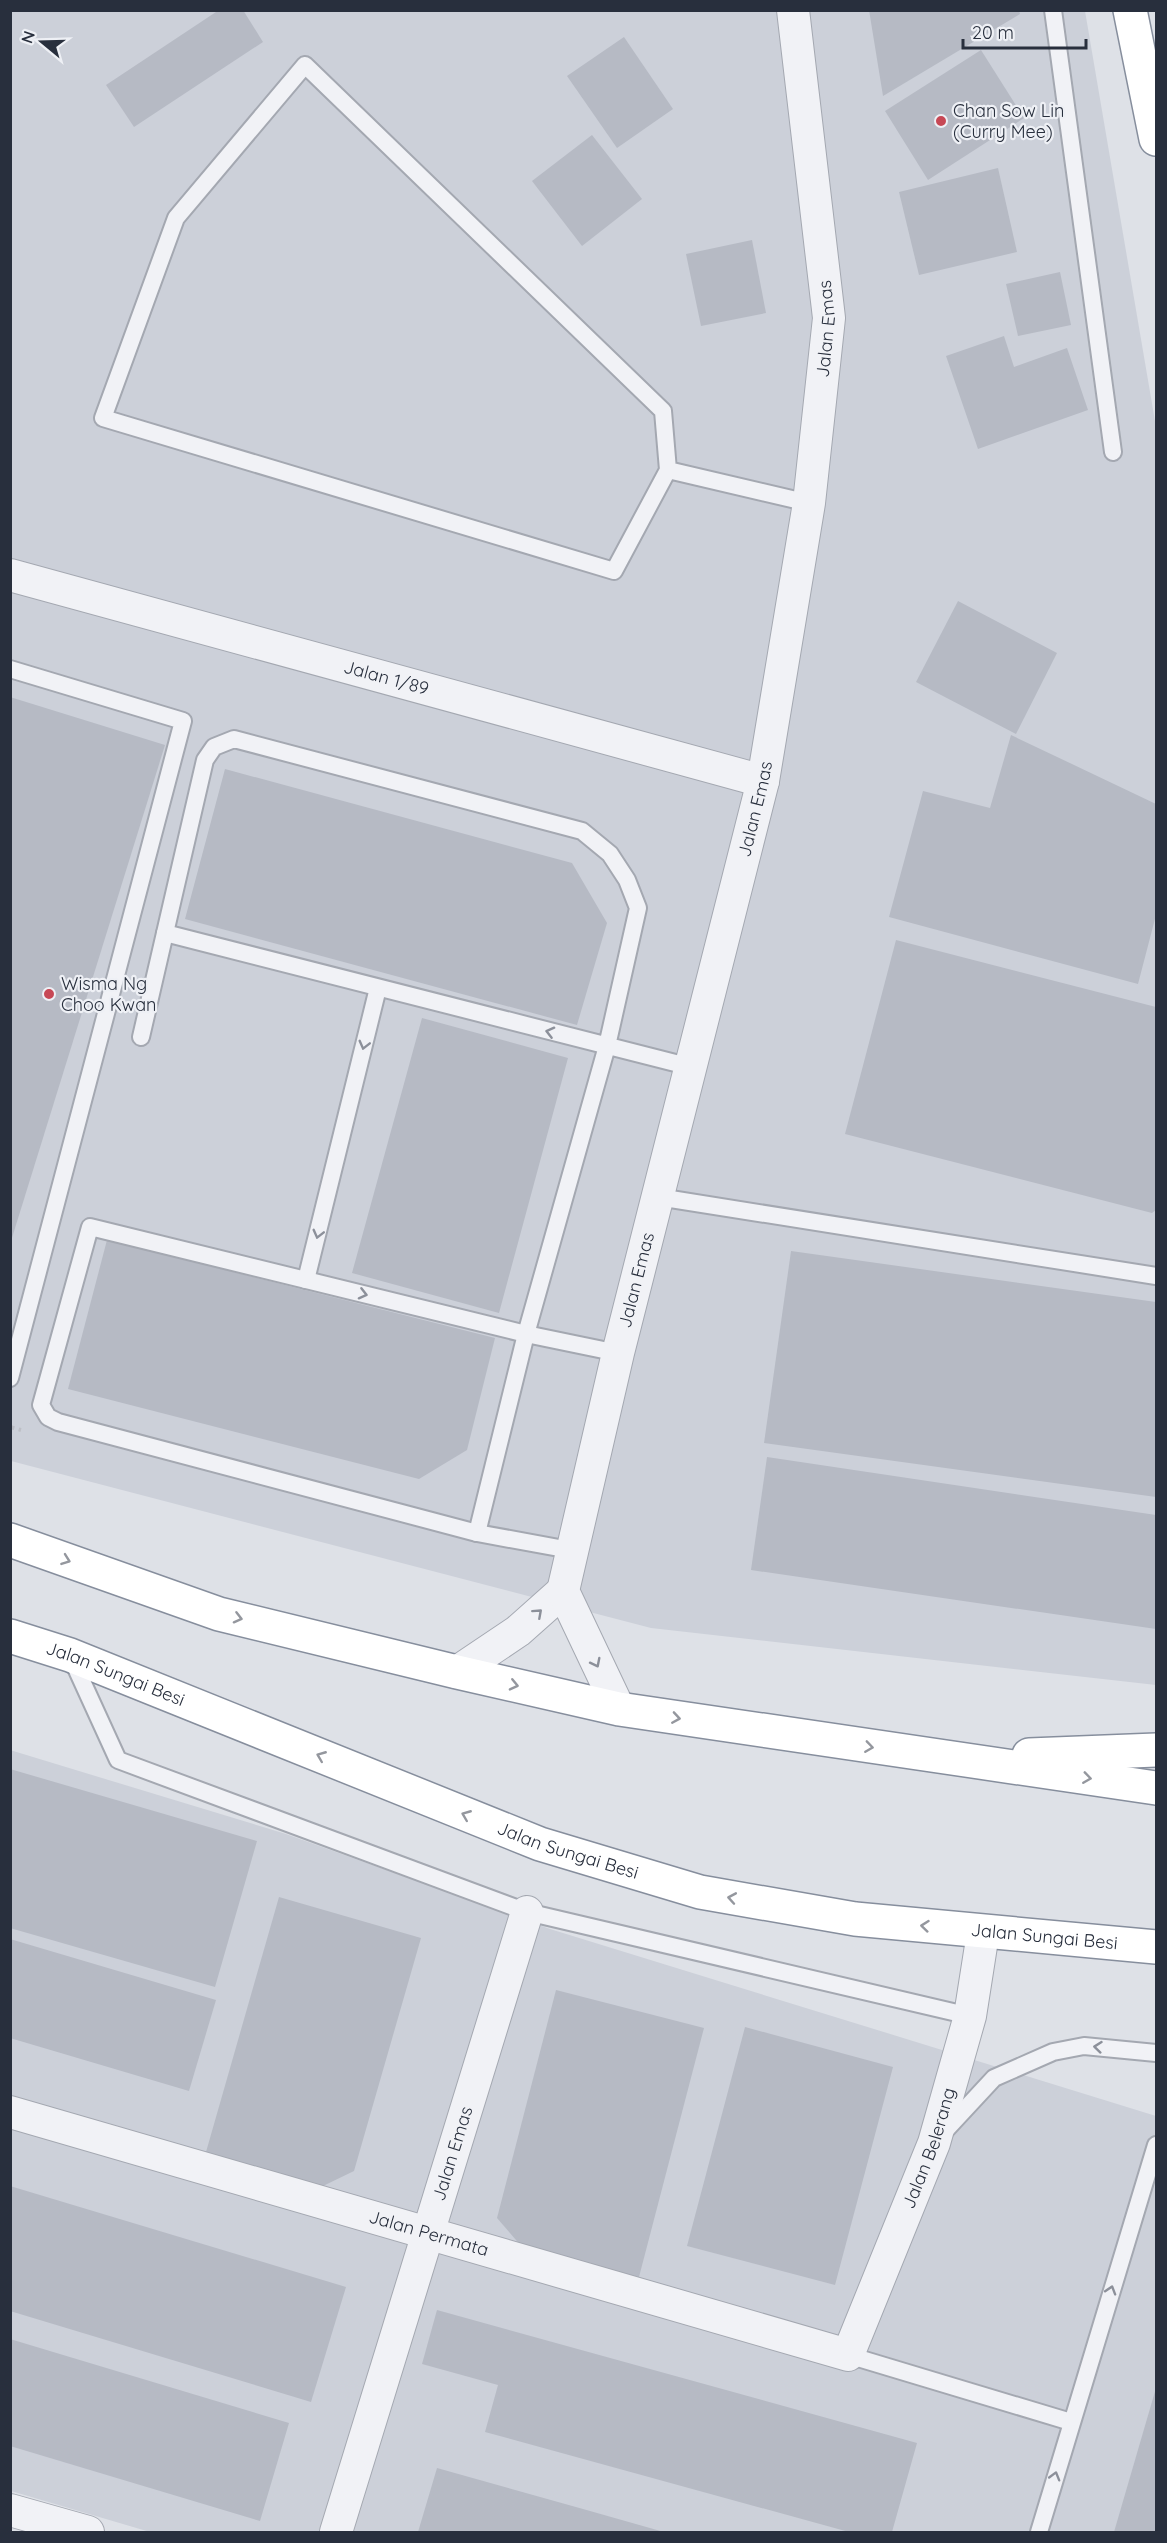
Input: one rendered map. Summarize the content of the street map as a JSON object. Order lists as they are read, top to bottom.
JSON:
{
  "streets": {
    "highway": ["Jalan Sungai Besi"],
    "street": [
      "Jalan Emas",
      "Jalan 1/89",
      "Jalan Belerang",
      "Jalan Permata"
    ]
  },
  "crossings": [
    ["Jalan Emas", "Jalan 1/89"],
    ["Jalan Emas", "Jalan Permata"],
    ["Jalan Sungai Besi", "Jalan Belerang"],
    ["Jalan Belerang", "Jalan Permata"]
  ],
  "places": ["Chan Sow Lin (Curry Mee)", "Wisma Ng Choo Kwan"],
  "scale_bar": "20 m",
  "north": "left"
}
